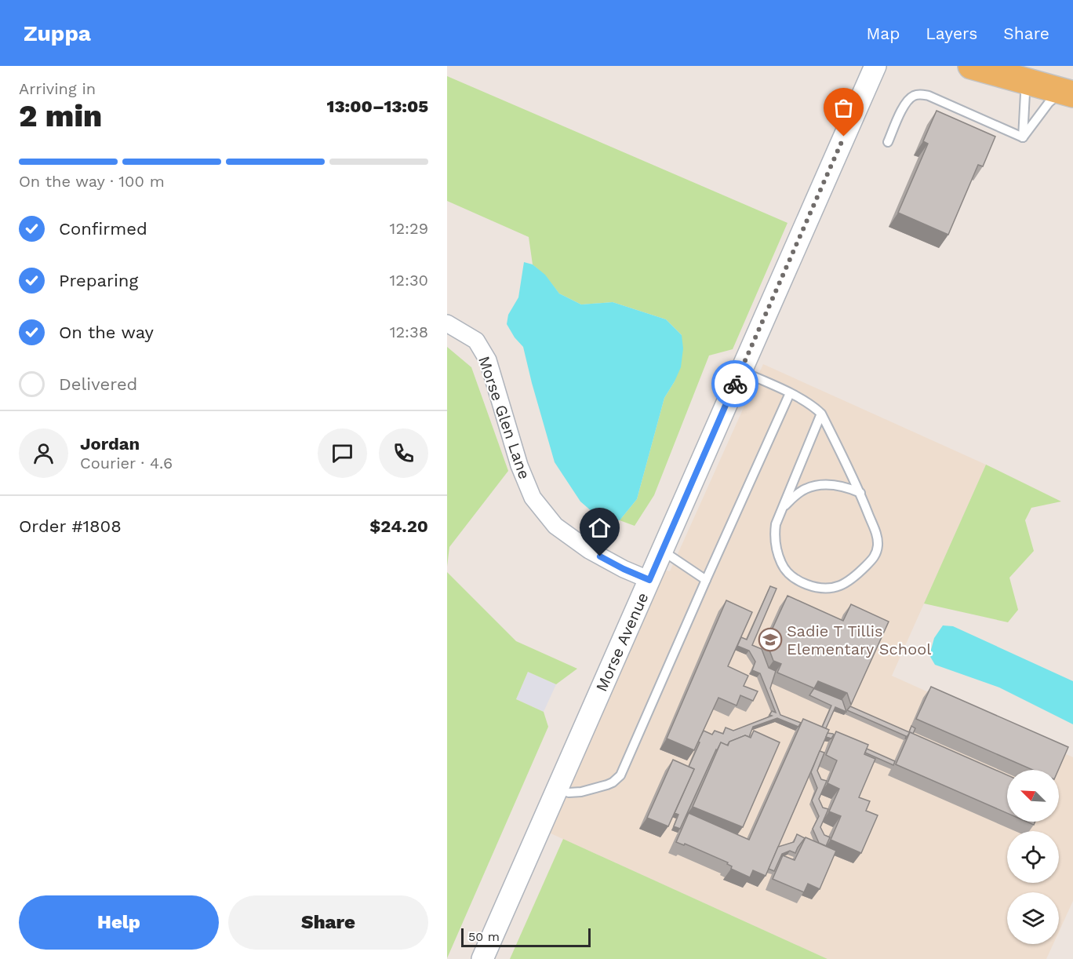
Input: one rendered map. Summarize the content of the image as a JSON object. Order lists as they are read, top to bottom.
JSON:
{
  "streets": {
    "street": ["Morse Glen Lane", "Morse Avenue"]
  },
  "crossings": [
    ["Morse Glen Lane", "Morse Avenue"]
  ],
  "places": {
    "school or university": ["Sadie T Tillis Elementary School"]
  },
  "scale_bar": "50 m",
  "north": "top left",
  "page": {
    "header": "Zuppa",
    "nav": ["Map", "Layers", "Share"],
    "heading": ["2 min", "Arriving in", "13:00–13:05"],
    "panel": [
      "Jordan",
      "Courier · 4.6",
      "Order #1808",
      "$24.20"
    ],
    "bar": "On the way · 100 m",
    "list": [
      ["Confirmed", "12:29"],
      ["Preparing", "12:30"],
      ["On the way", "12:38"],
      "Delivered"
    ],
    "buttons": ["Help", "Share"],
    "scale": "50 m"
  }
}
